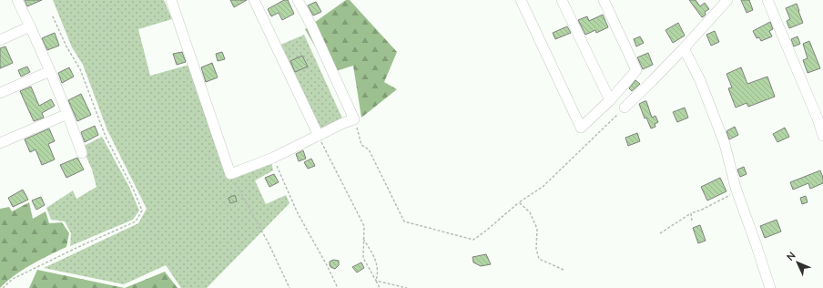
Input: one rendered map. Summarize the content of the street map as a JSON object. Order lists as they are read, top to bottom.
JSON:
{
  "north": "top left"
}
